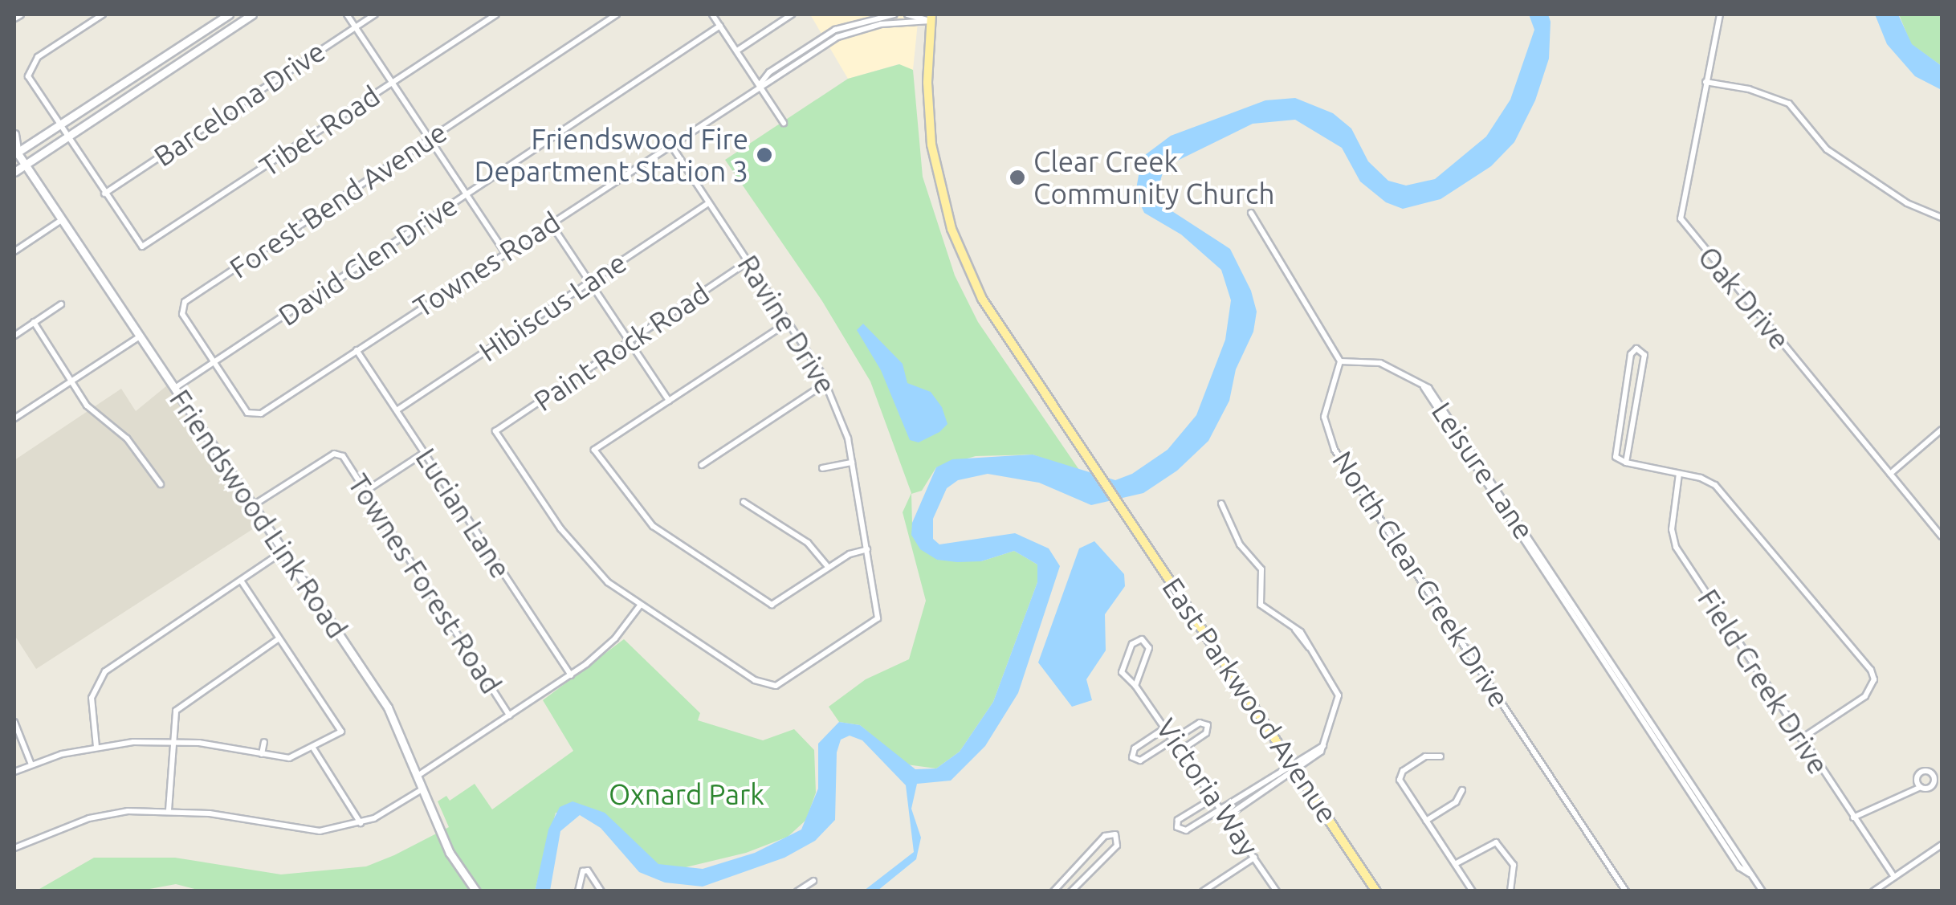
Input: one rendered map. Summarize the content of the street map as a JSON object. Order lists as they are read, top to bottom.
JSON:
{
  "streets": {
    "main road": ["Friendswood Link Road", "East Parkwood Avenue"],
    "street": [
      "Barcelona Drive",
      "Tibet Road",
      "Forest Bend Avenue",
      "David Glen Drive",
      "Townes Road",
      "Oak Drive",
      "Hibiscus Lane",
      "Ravine Drive",
      "Paint Rock Road",
      "Leisure Lane",
      "Lucian Lane",
      "North Clear Creek Drive",
      "Townes Forest Road",
      "Field Creek Drive",
      "Victoria Way"
    ]
  },
  "crossings": [
    ["Barcelona Drive", "Tibet Road"],
    ["Forest Bend Avenue", "David Glen Drive"],
    ["Forest Bend Avenue", "Townes Road"],
    ["David Glen Drive", "Townes Road"],
    ["David Glen Drive", "Friendswood Link Road"],
    ["Townes Road", "Ravine Drive"],
    ["Townes Road", "Lucian Lane"],
    ["Townes Road", "East Parkwood Avenue"],
    ["Hibiscus Lane", "Ravine Drive"],
    ["Hibiscus Lane", "Lucian Lane"],
    ["Ravine Drive", "Paint Rock Road"],
    ["Leisure Lane", "North Clear Creek Drive"],
    ["Friendswood Link Road", "Townes Forest Road"]
  ],
  "parks": ["Oxnard Park"],
  "places": ["Friendswood Fire Department Station 3", "Clear Creek Community Church"]
}
